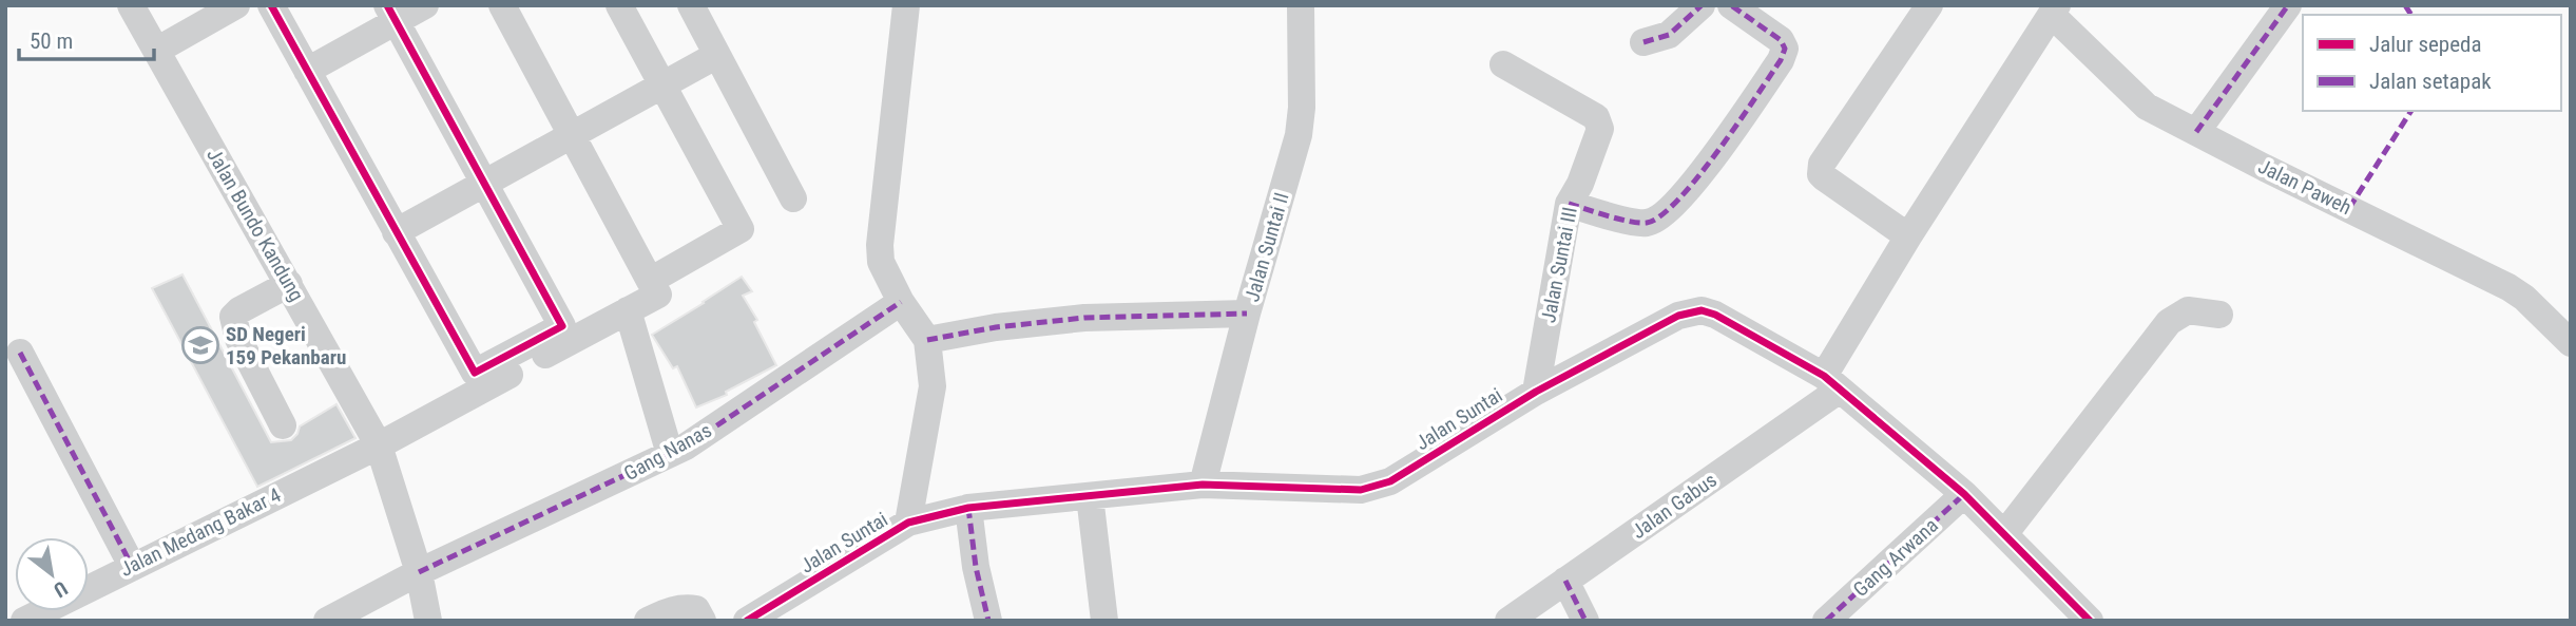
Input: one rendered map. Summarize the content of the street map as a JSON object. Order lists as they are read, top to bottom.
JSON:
{
  "streets": {
    "street": [
      "Jalan Paweh",
      "Jalan Bundo Kandung",
      "Jalan Suntai II",
      "Jalan Suntai III",
      "Jalan Suntai",
      "Gang Nanas",
      "Jalan Gabus",
      "Jalan Medang Bakar 4",
      "Gang Arwana"
    ]
  },
  "crossings": [
    ["Jalan Bundo Kandung", "Gang Nanas"],
    ["Jalan Bundo Kandung", "Jalan Medang Bakar 4"],
    ["Jalan Suntai II", "Jalan Suntai"],
    ["Jalan Suntai III", "Jalan Suntai"],
    ["Jalan Suntai", "Jalan Gabus"],
    ["Jalan Suntai", "Gang Arwana"]
  ],
  "places": {
    "school or university": ["SD Negeri 159 Pekanbaru"]
  },
  "legend": ["Jalur sepeda", "Jalan setapak"],
  "scale_bar": "50 m",
  "north": "bottom right"
}
